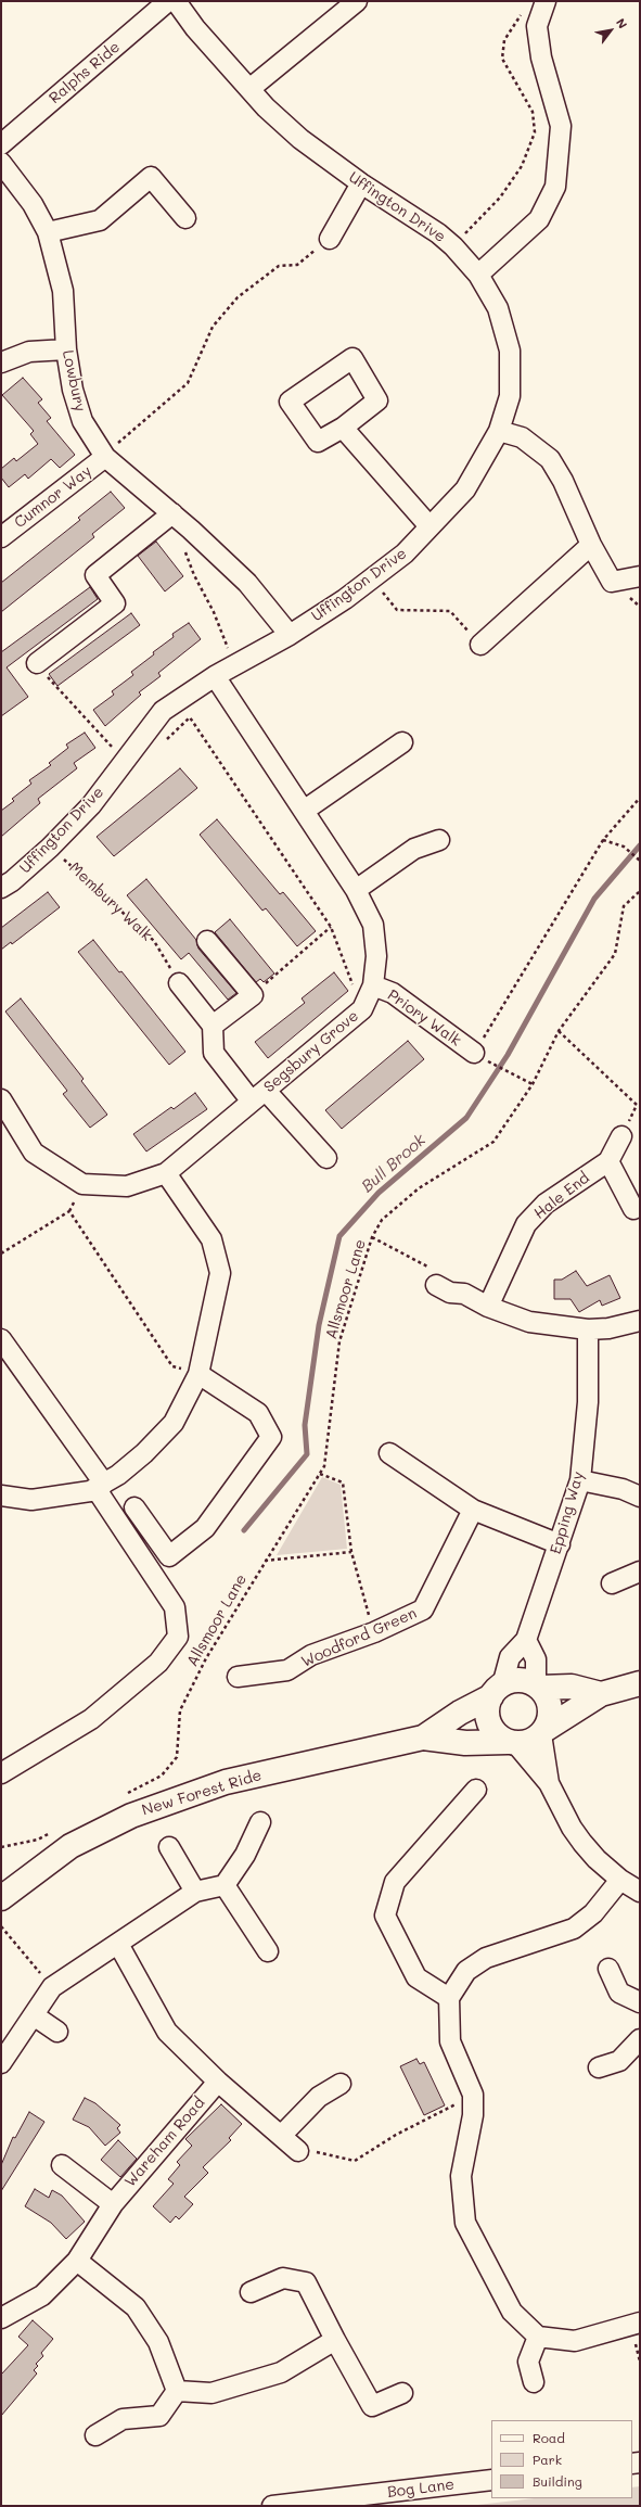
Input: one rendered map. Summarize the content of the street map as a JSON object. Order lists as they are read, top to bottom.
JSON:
{
  "streets": {
    "main road": ["New Forest Ride"],
    "street": [
      "Ralphs Ride",
      "Uffington Drive",
      "Lowbury",
      "Cumnor Way",
      "Priory Walk",
      "Segsbury Grove",
      "Hale End",
      "Epping Way",
      "Woodford Green",
      "Wareham Road",
      "Bog Lane"
    ],
    "path": ["Membury Walk", "Allsmoor Lane"]
  },
  "crossings": [
    ["Uffington Drive", "Lowbury"],
    ["Uffington Drive", "Membury Walk"],
    ["Uffington Drive", "Segsbury Grove"],
    ["Lowbury", "Cumnor Way"],
    ["Priory Walk", "Segsbury Grove"],
    ["Epping Way", "New Forest Ride"]
  ],
  "water": ["Bull Brook"],
  "legend": ["Road", "Park", "Building"],
  "north": "top right"
}
